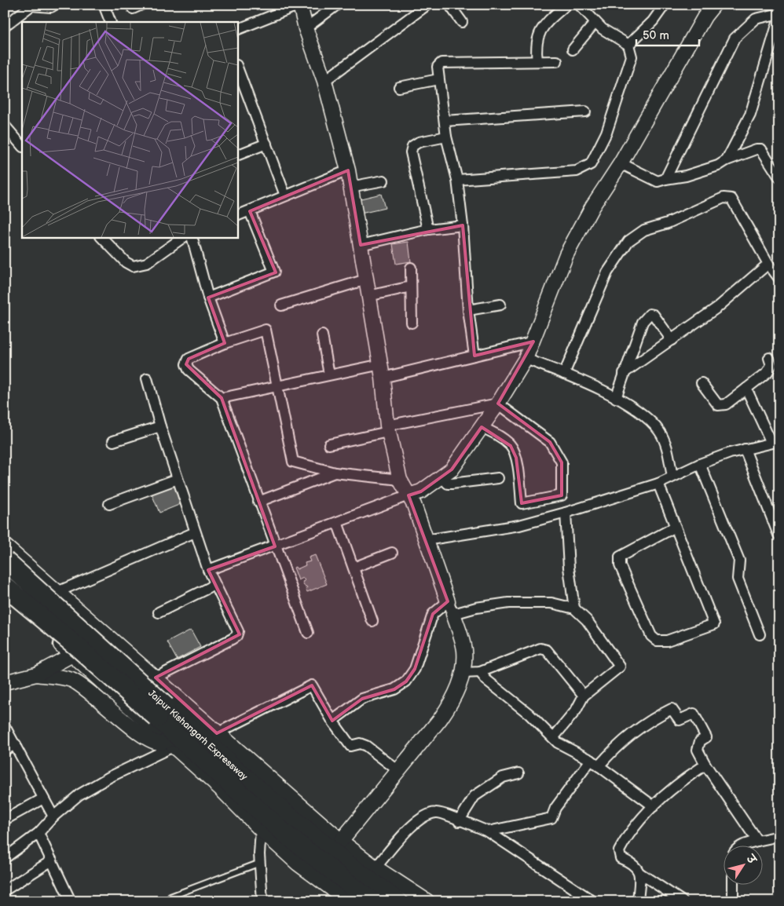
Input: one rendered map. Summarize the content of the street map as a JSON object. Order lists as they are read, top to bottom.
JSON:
{
  "streets": {
    "highway": ["Jaipur Kishangarh Expressway"]
  },
  "scale_bar": "50 m",
  "north": "top right"
}
